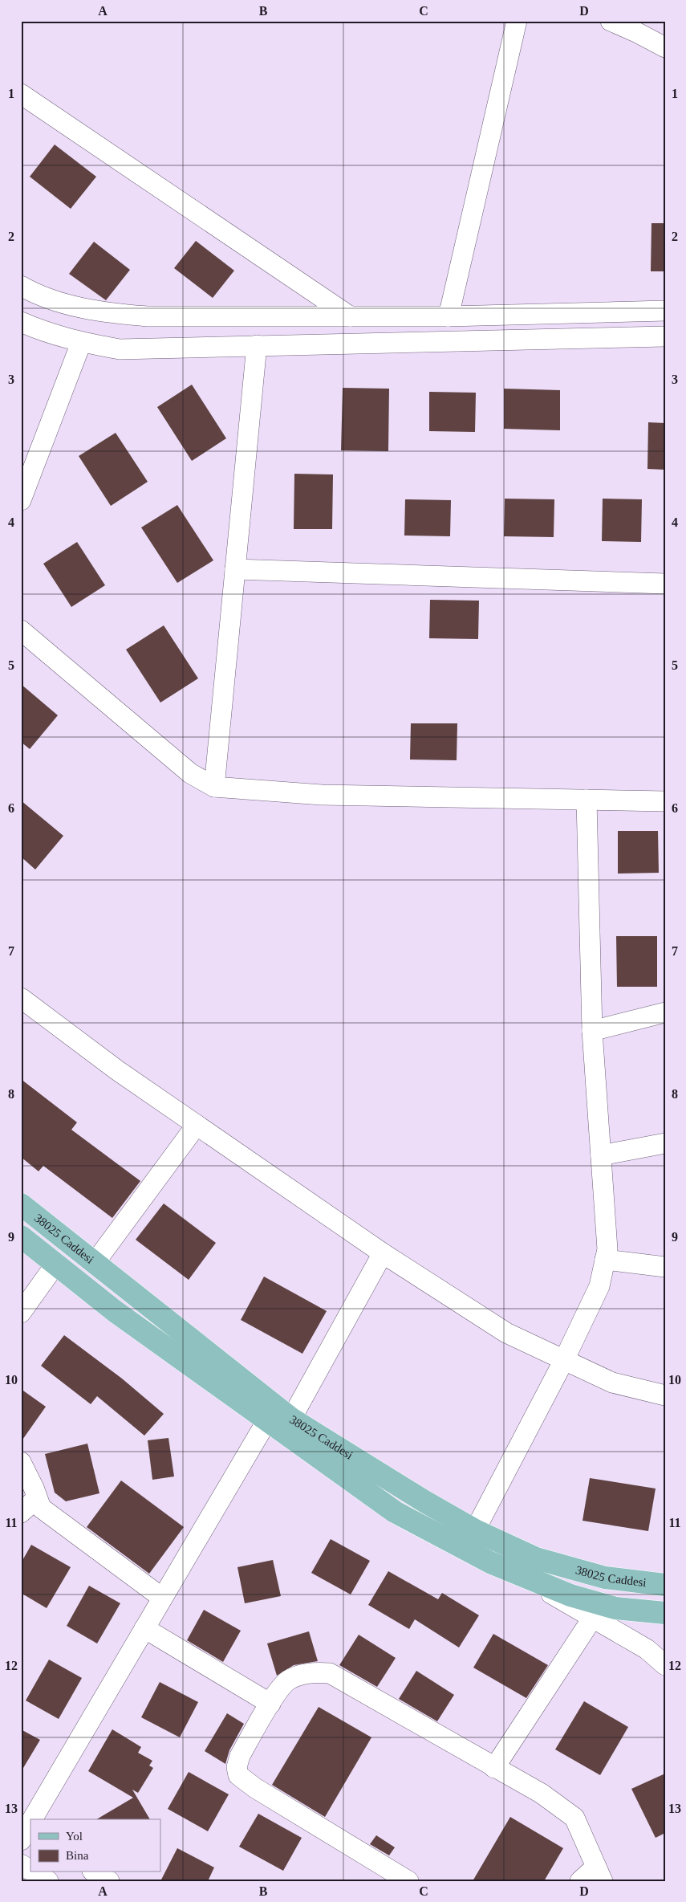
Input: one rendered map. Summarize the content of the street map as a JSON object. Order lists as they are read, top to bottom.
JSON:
{
  "streets": {
    "main road": ["38025 Caddesi"]
  },
  "legend": ["Yol", "Bina"],
  "grid": {
    "columns": [
      "A",
      "B",
      "C",
      "D"
    ],
    "rows": [
      "1",
      "2",
      "3",
      "4",
      "5",
      "6",
      "7",
      "8",
      "9",
      "10",
      "11",
      "12",
      "13"
    ]
  }
}
